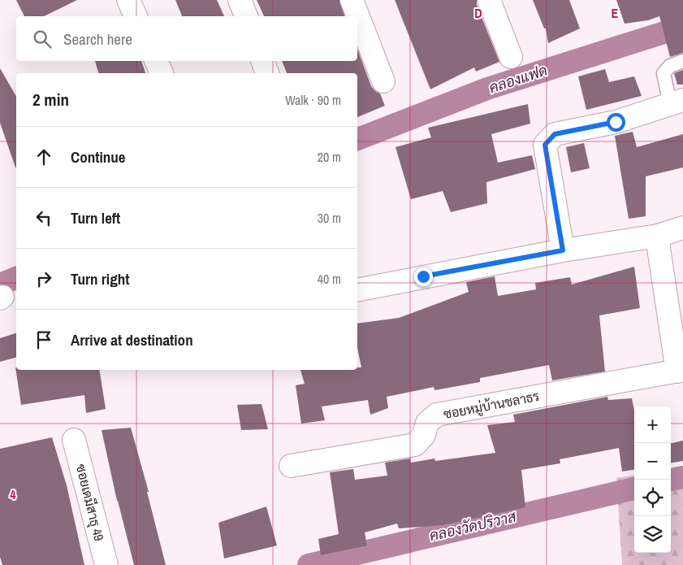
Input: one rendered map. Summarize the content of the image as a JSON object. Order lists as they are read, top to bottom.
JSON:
{
  "streets": {
    "street": ["ซอยหมู่บ้านชลาธร", "ซอยเดมีสาธุ 49"]
  },
  "water": ["คลองแฟด", "คลองวัดปริวาส"],
  "page": {
    "search": "Search here",
    "heading": ["2 min", "Walk · 90 m"],
    "list": [
      ["Continue", "20 m"],
      ["Turn left", "30 m"],
      ["Turn right", "40 m"],
      "Arrive at destination"
    ],
    "map_buttons": ["+", "−"]
  },
  "grid": {
    "columns": ["D", "E"],
    "rows": ["4"]
  }
}
